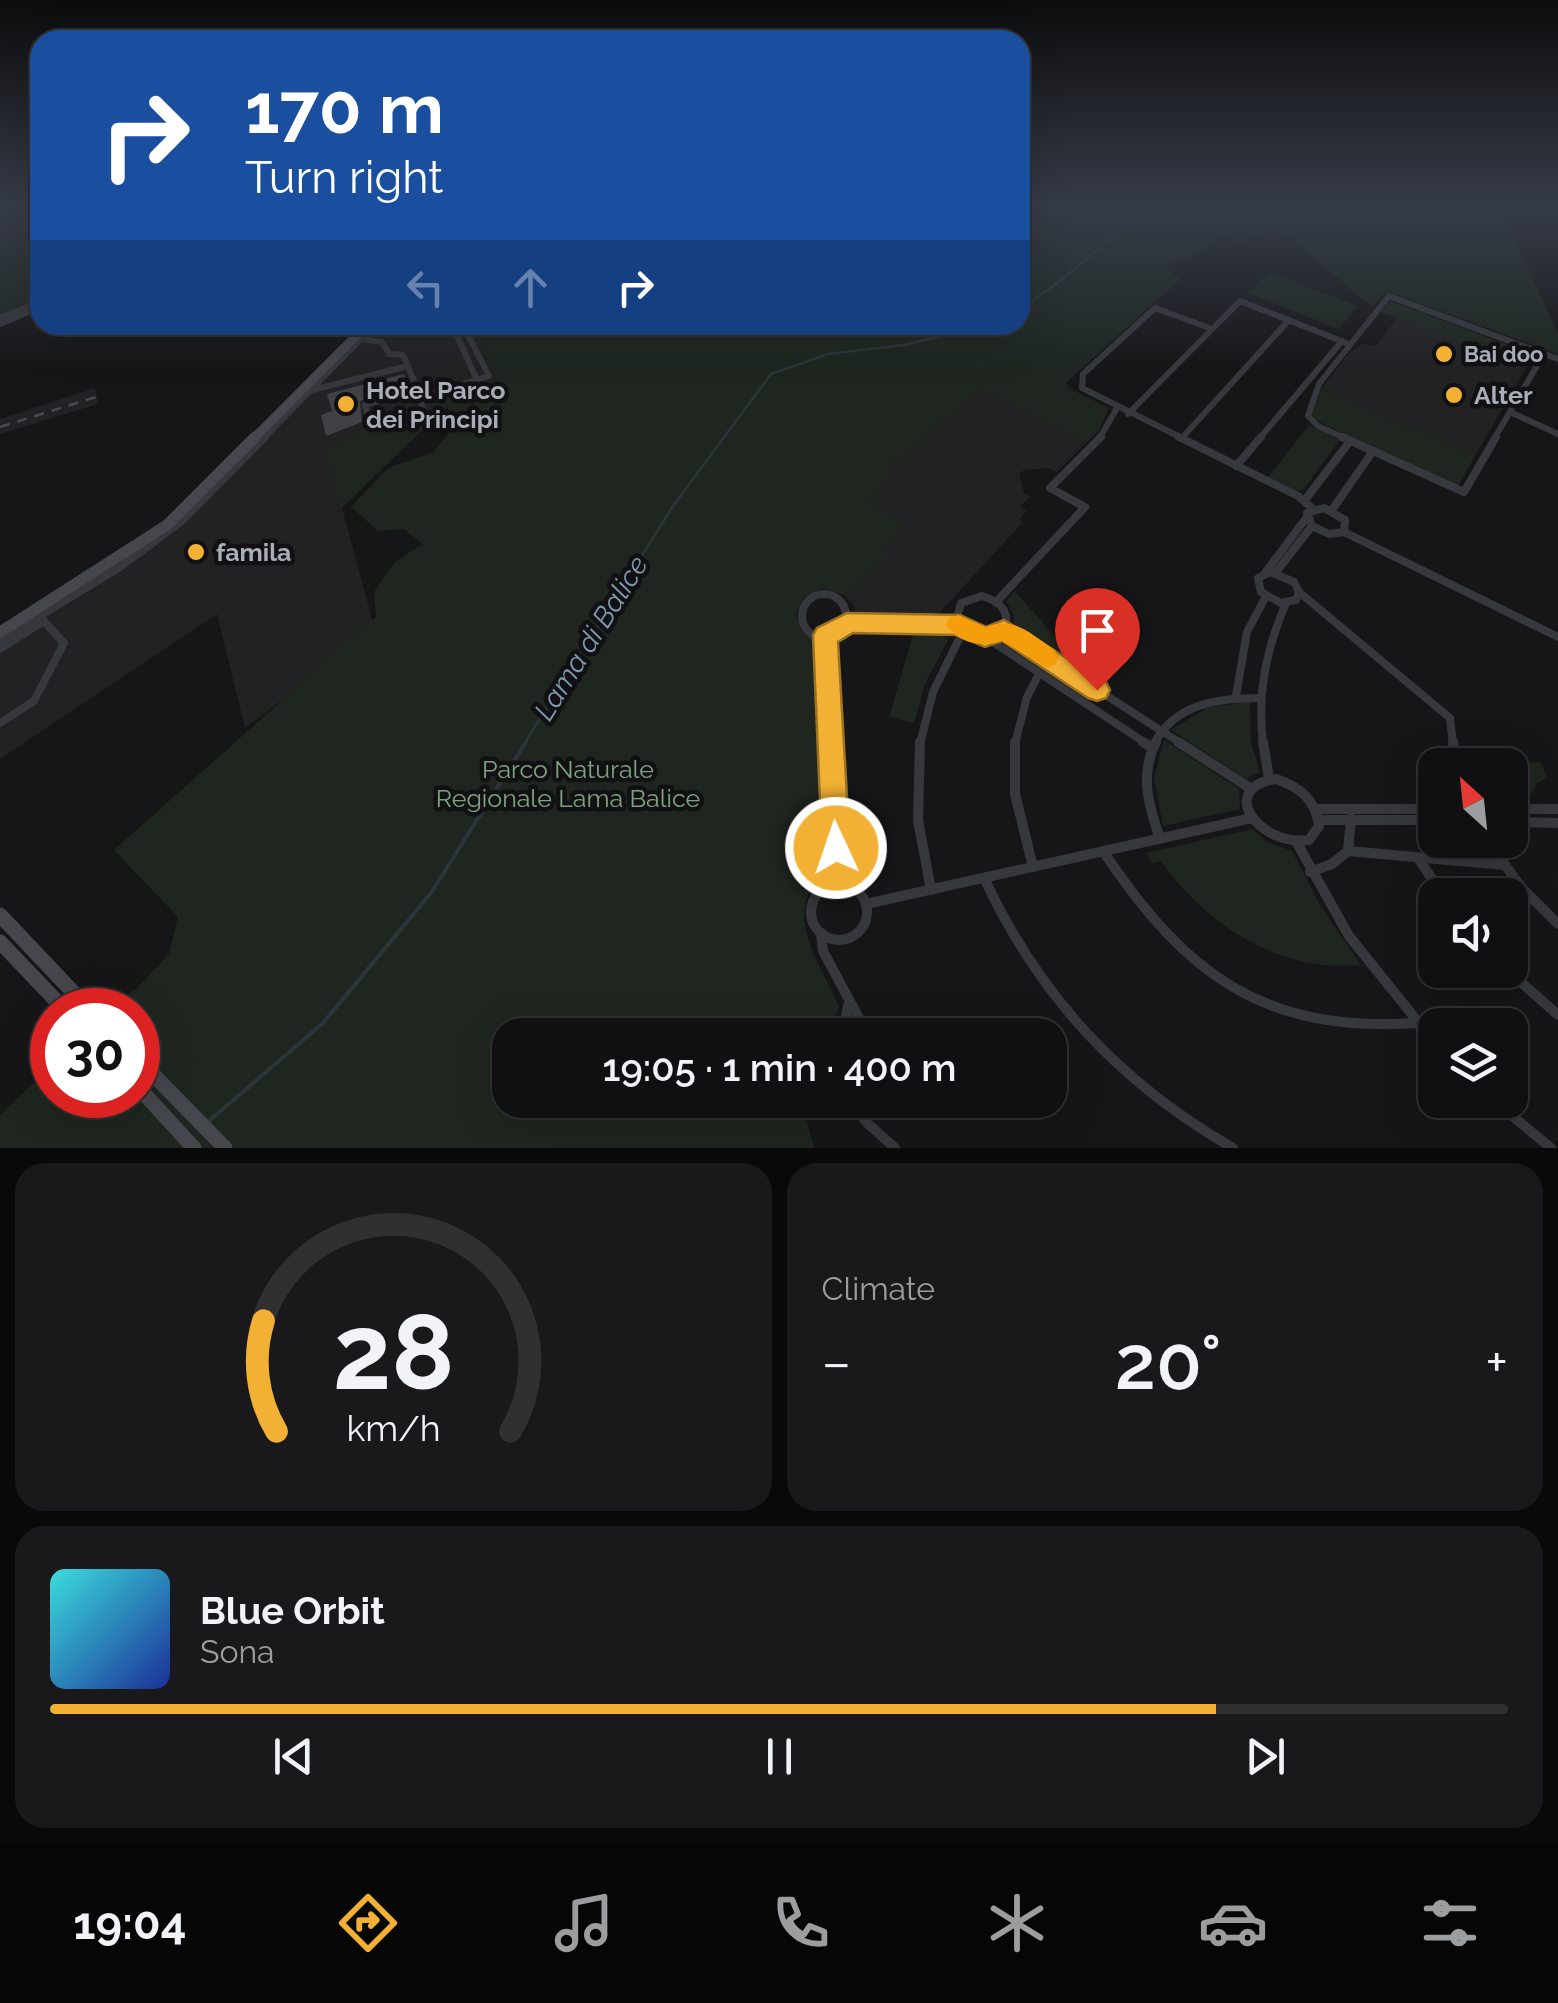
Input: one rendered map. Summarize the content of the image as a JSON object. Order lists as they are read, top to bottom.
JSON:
{
  "water": ["Lama di Balice"],
  "parks": ["Parco Naturale Regionale Lama Balice"],
  "places": [
    "Bai doo",
    "Alter",
    "Hotel Parco dei Principi",
    "famila"
  ],
  "north": "top left",
  "page": {
    "turn": ["170 m", "Turn right"],
    "limit": "30",
    "trip": "19:05 · 1 min · 400 m",
    "tile": "Climate",
    "heat": ["−", "20°", "+"],
    "song": ["Blue Orbit", "Sona"],
    "tabs": "19:04",
    "gauge": ["28", "km/h"]
  }
}
